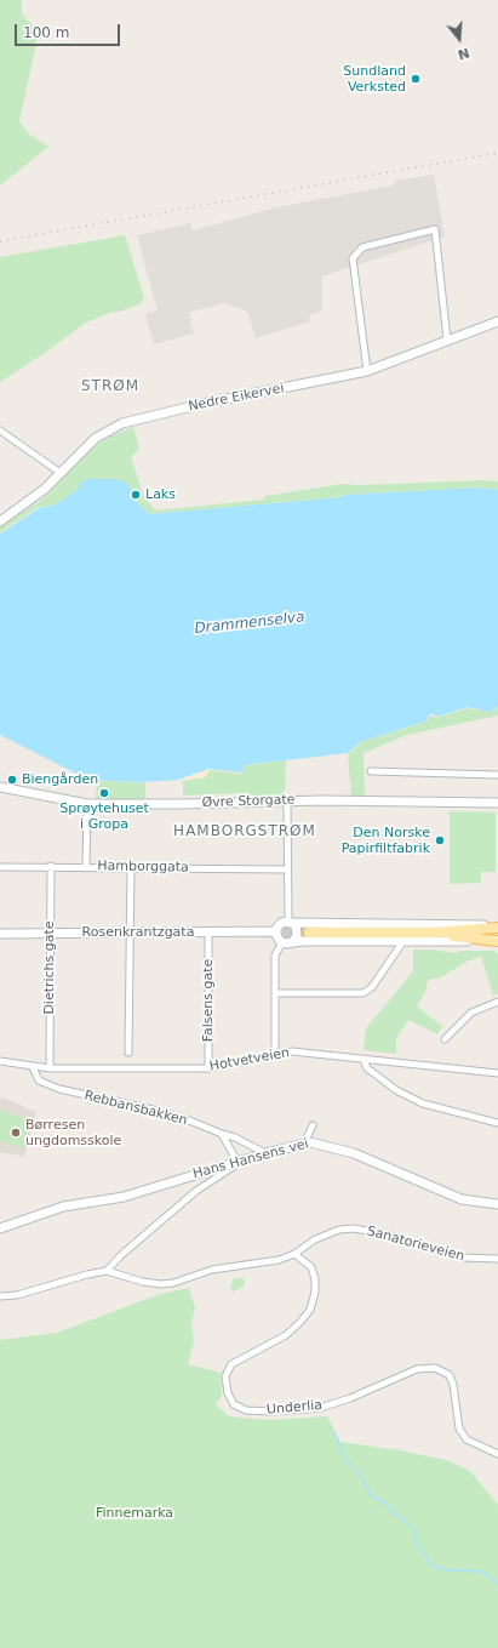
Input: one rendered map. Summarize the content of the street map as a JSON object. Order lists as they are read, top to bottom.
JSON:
{
  "streets": {
    "main road": [
      "Nedre Eikervei",
      "Øvre Storgate",
      "Rosenkrantzgata",
      "Hans Hansens vei"
    ],
    "street": [
      "Hamborggata",
      "Dietrichs gate",
      "Falsens gate",
      "Hotvetveien",
      "Rebbansbakken",
      "Sanatorieveien",
      "Underlia"
    ]
  },
  "crossings": [
    ["Hamborggata", "Dietrichs gate"],
    ["Rosenkrantzgata", "Dietrichs gate"],
    ["Rosenkrantzgata", "Falsens gate"],
    ["Dietrichs gate", "Hotvetveien"],
    ["Falsens gate", "Hotvetveien"],
    ["Hotvetveien", "Rebbansbakken"],
    ["Rebbansbakken", "Hans Hansens vei"],
    ["Sanatorieveien", "Underlia"]
  ],
  "districts": ["STRØM", "HAMBORGSTRØM"],
  "water": ["Drammenselva"],
  "parks": ["Finnemarka"],
  "places": [
    "Sundland Verksted",
    "Laks",
    "Biengården",
    "Sprøytehuset i Gropa",
    "Den Norske Papirfiltfabrik",
    "Børresen ungdomsskole"
  ],
  "scale_bar": "100 m",
  "north": "bottom"
}
